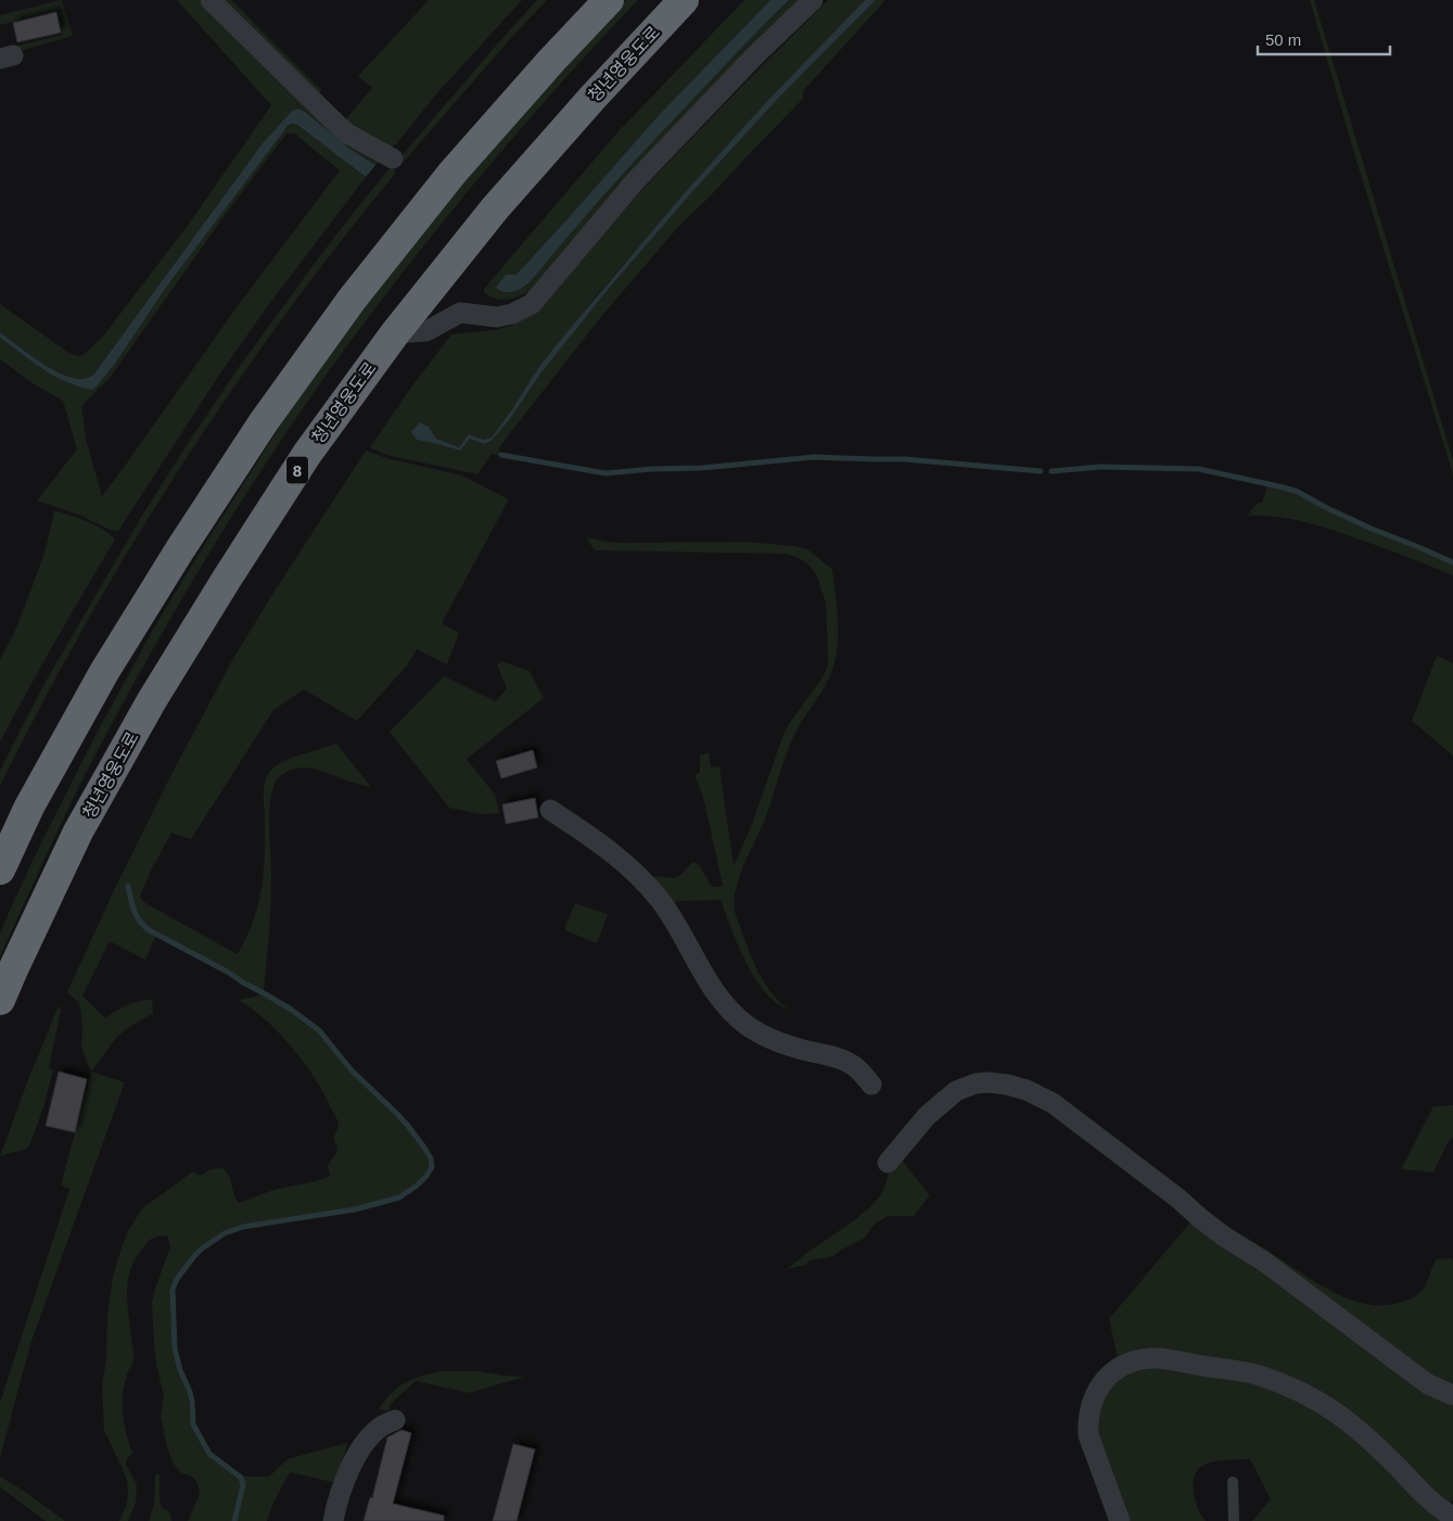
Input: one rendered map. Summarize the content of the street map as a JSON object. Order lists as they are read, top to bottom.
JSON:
{
  "streets": {
    "highway": ["청년영웅도로", "8"]
  },
  "scale_bar": "50 m"
}
